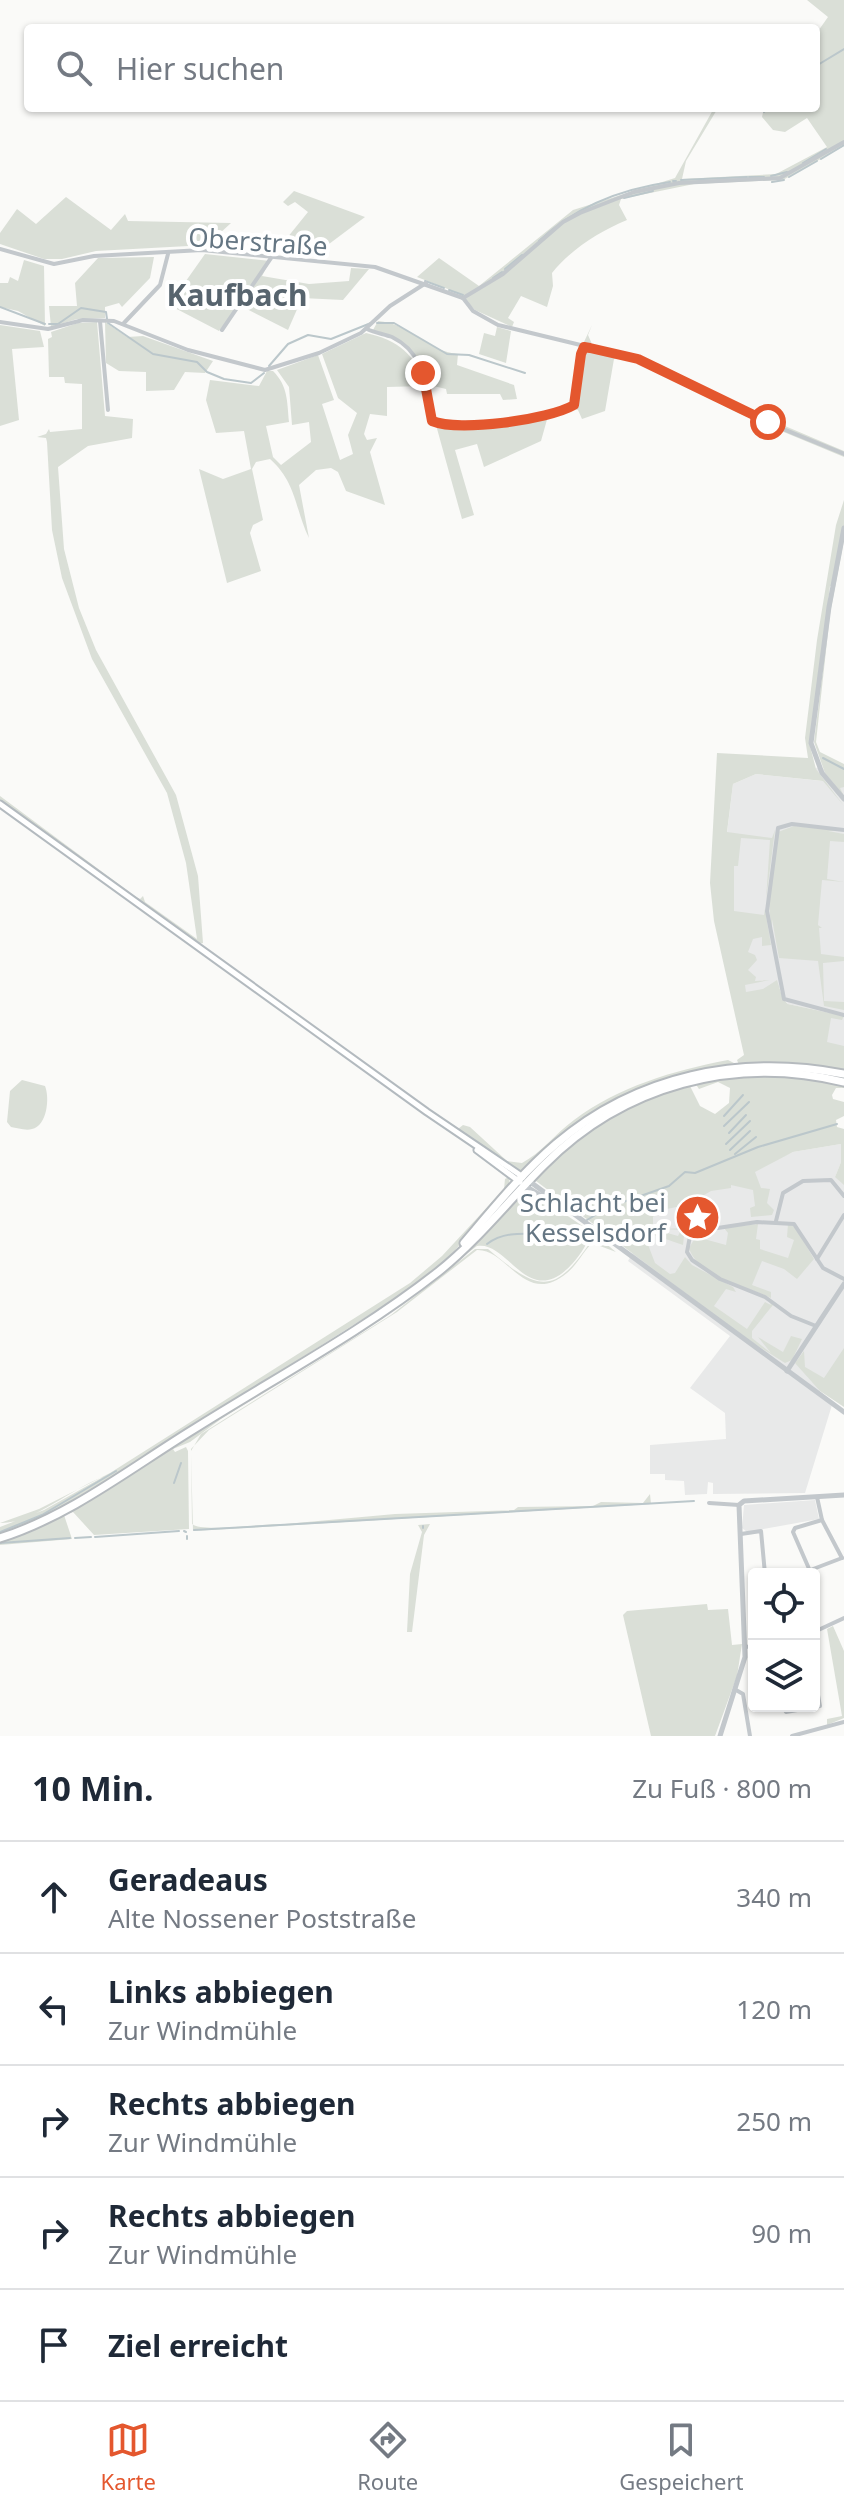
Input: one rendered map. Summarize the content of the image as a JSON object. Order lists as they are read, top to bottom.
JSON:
{
  "streets": {
    "street": ["Oberstraße"]
  },
  "districts": ["Kaufbach"],
  "places": {
    "place": ["Schlacht bei Kesselsdorf"]
  },
  "page": {
    "search": "Hier suchen",
    "heading": ["10 Min.", "Zu Fuß · 800 m"],
    "list": [
      ["Geradeaus", "Alte Nossener Poststraße", "340 m"],
      ["Links abbiegen", "Zur Windmühle", "120 m"],
      ["Rechts abbiegen", "Zur Windmühle", "250 m"],
      ["Rechts abbiegen", "Zur Windmühle", "90 m"],
      "Ziel erreicht"
    ],
    "nav": ["Karte", "Route", "Gespeichert"]
  }
}
